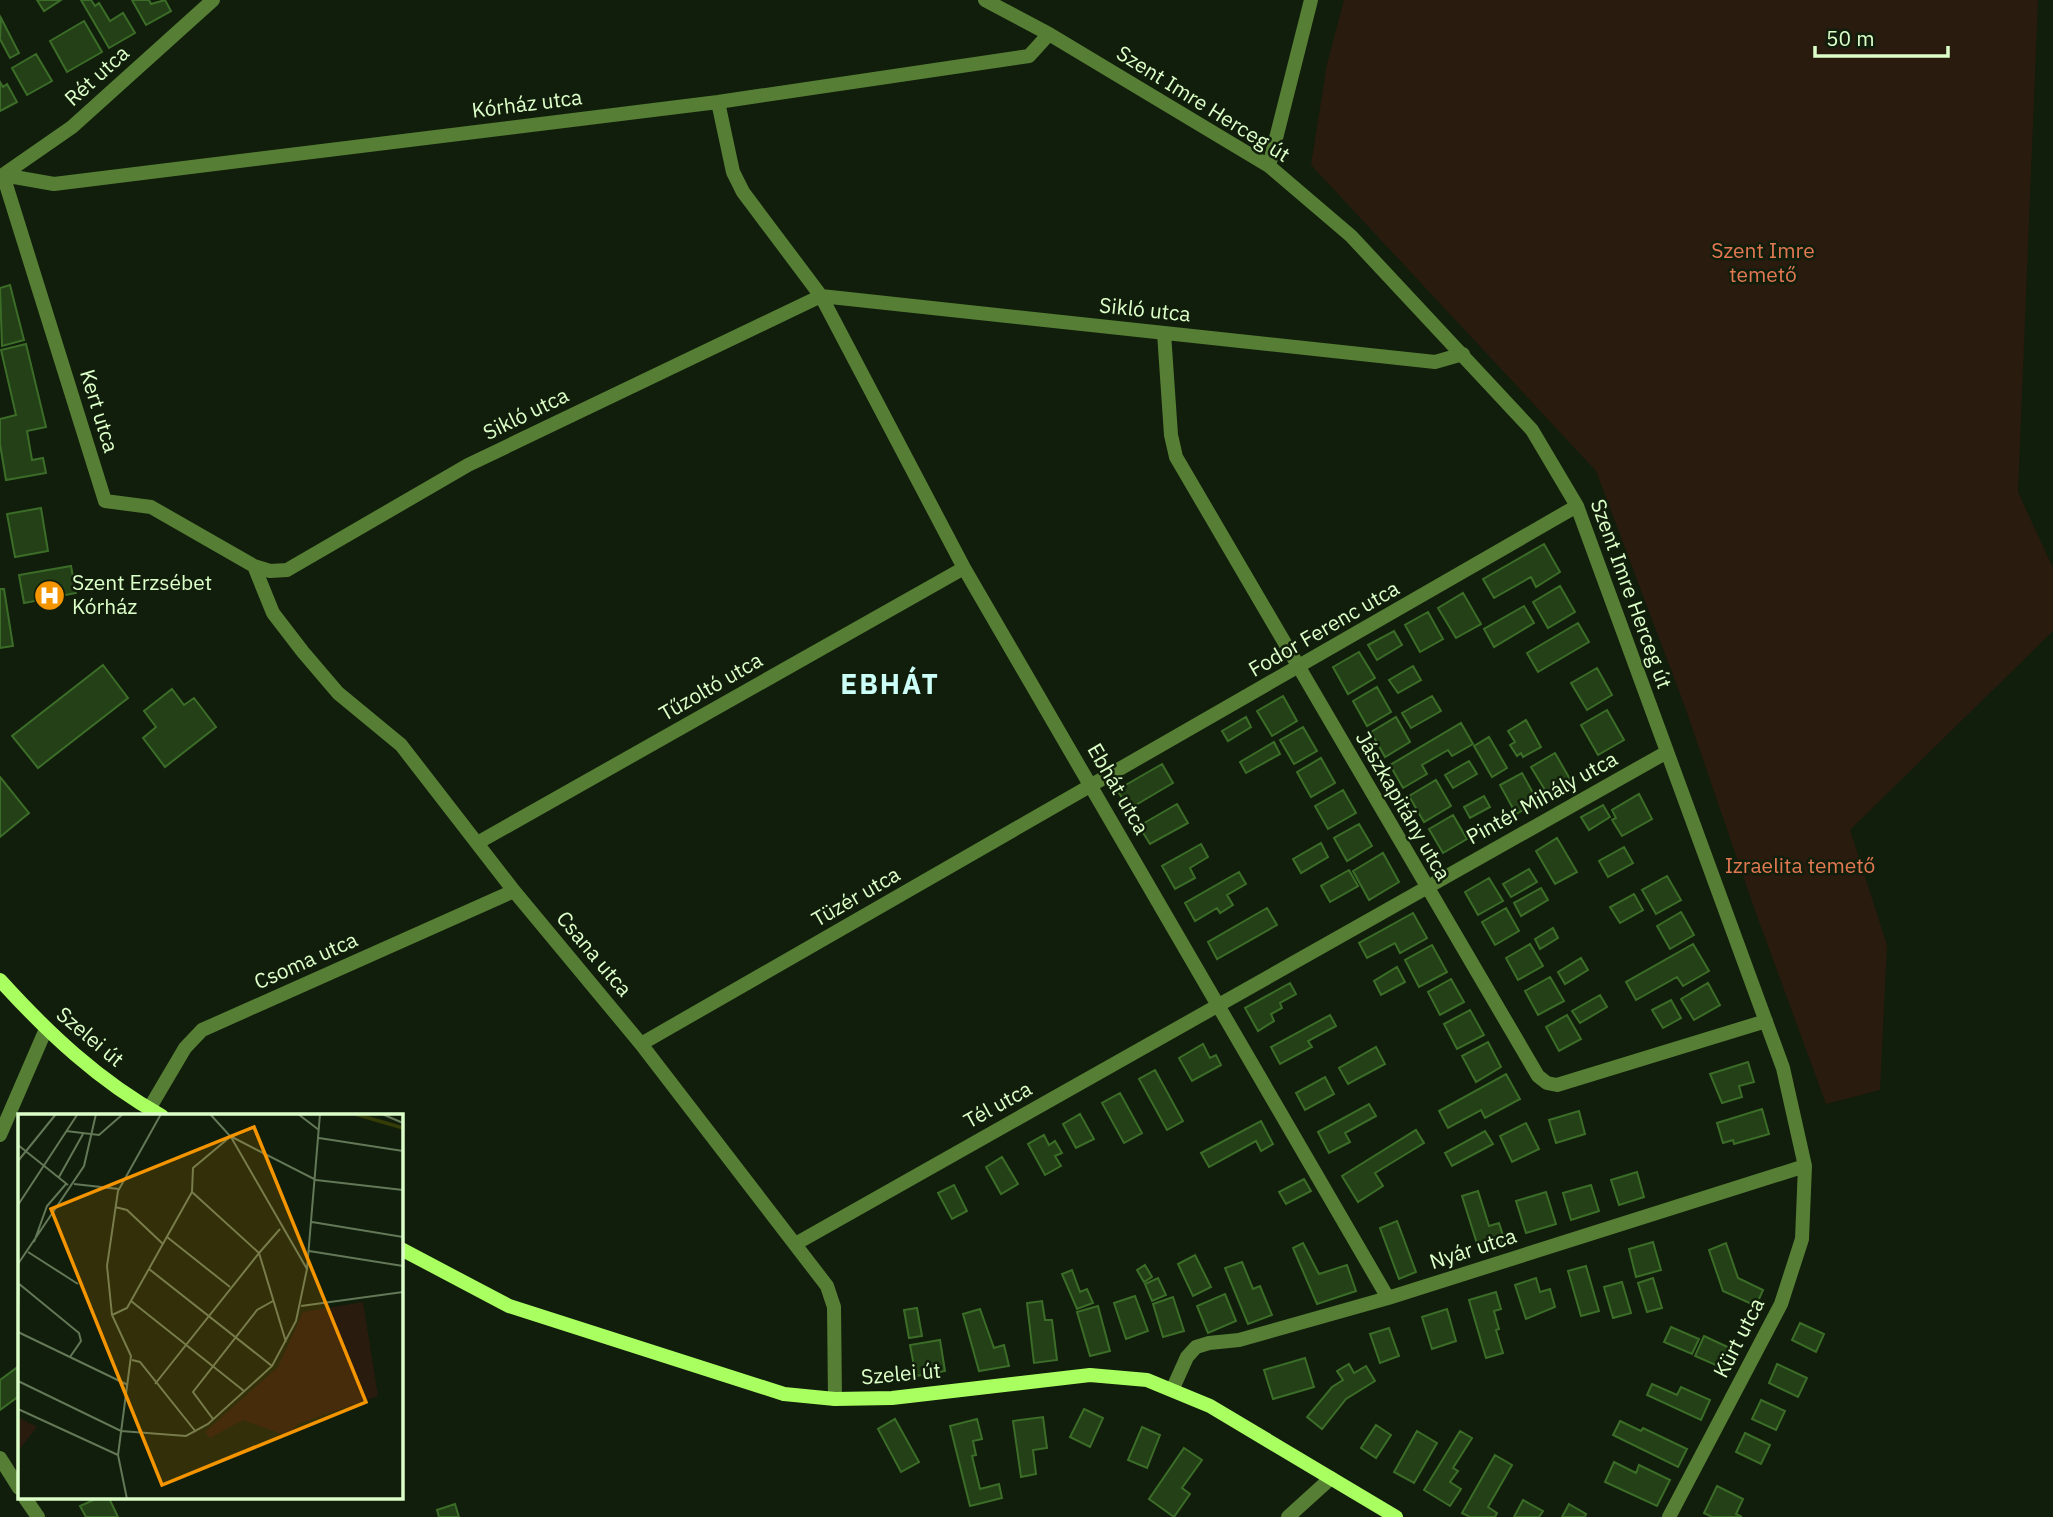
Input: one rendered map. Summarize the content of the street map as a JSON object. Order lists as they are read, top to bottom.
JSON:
{
  "streets": {
    "main road": ["Szelei út"],
    "street": [
      "Rét utca",
      "Kórház utca",
      "Szent Imre Herceg út",
      "Sikló utca",
      "Kert utca",
      "Fodor Ferenc utca",
      "Tűzoltó utca",
      "Ebhát utca",
      "Pintér Mihály utca",
      "Jászkapitány utca",
      "Tüzér utca",
      "Csana utca",
      "Csoma utca",
      "Tél utca",
      "Nyár utca",
      "Kürt utca"
    ]
  },
  "crossings": [
    ["Rét utca", "Kórház utca"],
    ["Rét utca", "Kert utca"],
    ["Kórház utca", "Szent Imre Herceg út"],
    ["Kórház utca", "Kert utca"],
    ["Szent Imre Herceg út", "Sikló utca"],
    ["Szent Imre Herceg út", "Fodor Ferenc utca"],
    ["Szent Imre Herceg út", "Pintér Mihály utca"],
    ["Szent Imre Herceg út", "Jászkapitány utca"],
    ["Szent Imre Herceg út", "Nyár utca"],
    ["Szent Imre Herceg út", "Kürt utca"],
    ["Sikló utca", "Kert utca"],
    ["Sikló utca", "Ebhát utca"],
    ["Sikló utca", "Jászkapitány utca"],
    ["Sikló utca", "Csana utca"],
    ["Kert utca", "Csana utca"],
    ["Fodor Ferenc utca", "Ebhát utca"],
    ["Fodor Ferenc utca", "Jászkapitány utca"],
    ["Fodor Ferenc utca", "Tüzér utca"],
    ["Tűzoltó utca", "Ebhát utca"],
    ["Tűzoltó utca", "Csana utca"],
    ["Ebhát utca", "Pintér Mihály utca"],
    ["Ebhát utca", "Tüzér utca"],
    ["Ebhát utca", "Tél utca"],
    ["Ebhát utca", "Nyár utca"],
    ["Pintér Mihály utca", "Jászkapitány utca"],
    ["Pintér Mihály utca", "Tél utca"],
    ["Tüzér utca", "Csana utca"],
    ["Csana utca", "Csoma utca"],
    ["Csana utca", "Szelei út"],
    ["Csana utca", "Tél utca"],
    ["Csoma utca", "Szelei út"],
    ["Szelei út", "Nyár utca"],
    ["Nyár utca", "Kürt utca"]
  ],
  "districts": ["EBHÁT"],
  "parks": ["Szent Imre temető", "Izraelita temető"],
  "places": {
    "hospital": ["Szent Erzsébet Kórház"]
  },
  "scale_bar": "50 m"
}
